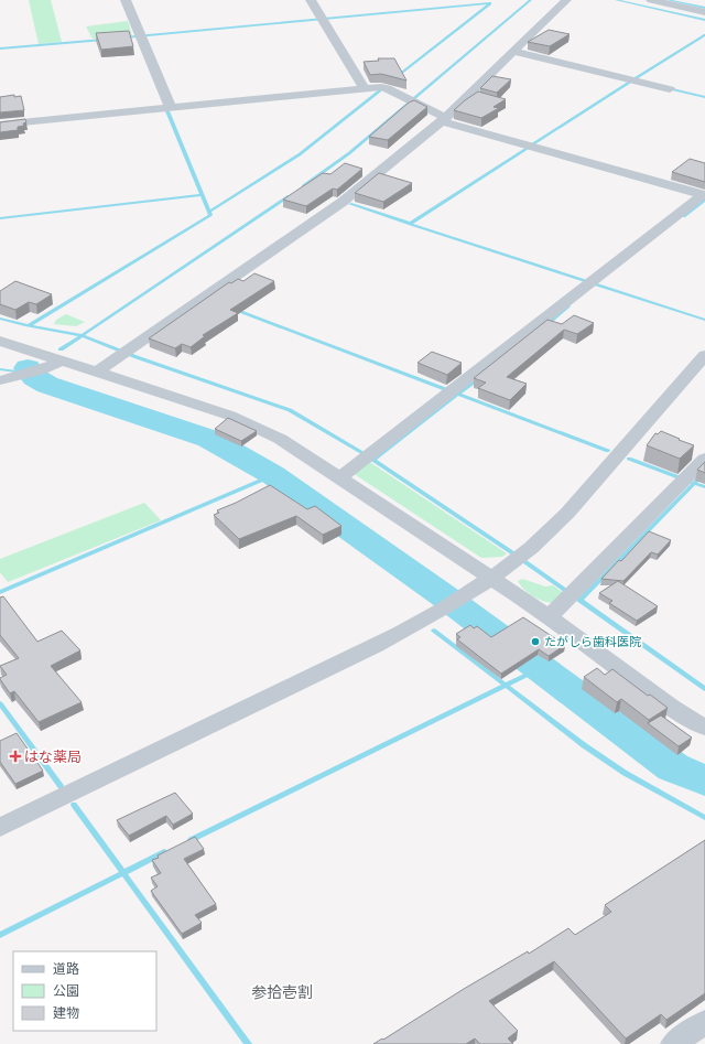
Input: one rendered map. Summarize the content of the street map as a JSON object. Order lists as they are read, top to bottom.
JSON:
{
  "districts": ["参拾壱割"],
  "places": {
    "other": ["たがしら歯科医院"],
    "health": ["はな薬局"]
  },
  "legend": ["道路", "公園", "建物"]
}
